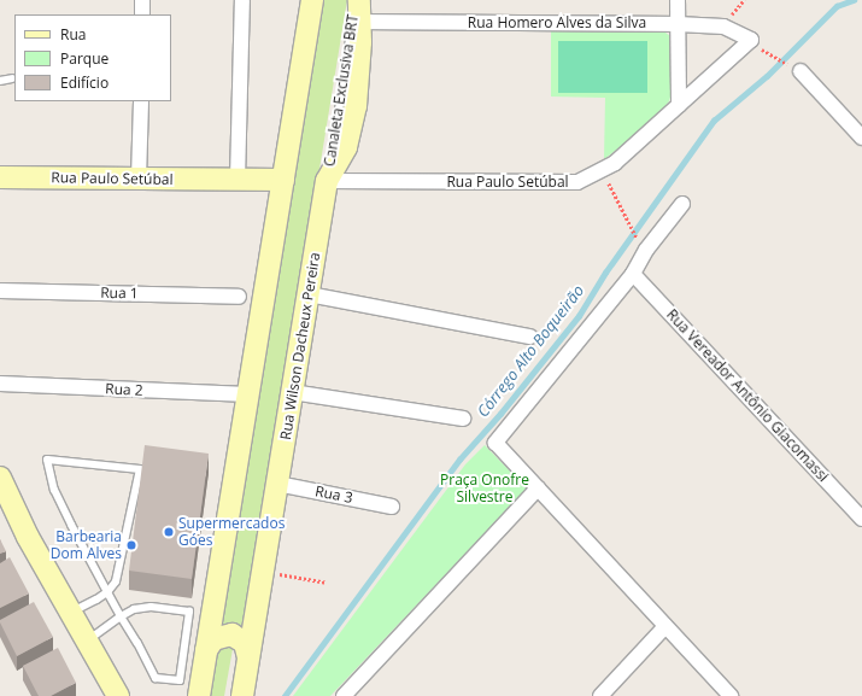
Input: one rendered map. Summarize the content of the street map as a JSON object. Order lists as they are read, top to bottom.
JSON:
{
  "streets": {
    "main road": ["Rua Paulo Setúbal", "Rua Wilson Dacheux Pereira"],
    "street": [
      "Rua Homero Alves da Silva",
      "Rua 1",
      "Rua 2",
      "Rua Vereador Antônio Giacomassi",
      "Rua 3"
    ],
    "lane": ["Canaleta Exclusiva BRT"]
  },
  "crossings": [
    ["Rua Homero Alves da Silva", "Rua Paulo Setúbal"],
    ["Rua Homero Alves da Silva", "Rua Wilson Dacheux Pereira"],
    ["Canaleta Exclusiva BRT", "Rua Paulo Setúbal"],
    ["Canaleta Exclusiva BRT", "Rua Wilson Dacheux Pereira"],
    ["Rua Paulo Setúbal", "Rua Wilson Dacheux Pereira"],
    ["Rua Wilson Dacheux Pereira", "Rua 3"]
  ],
  "water": ["Córrego Alto Boqueirão"],
  "parks": ["Praça Onofre Silvestre"],
  "places": ["Supermercados Góes", "Barbearia Dom Alves"],
  "legend": ["Rua", "Parque", "Edifício"]
}
